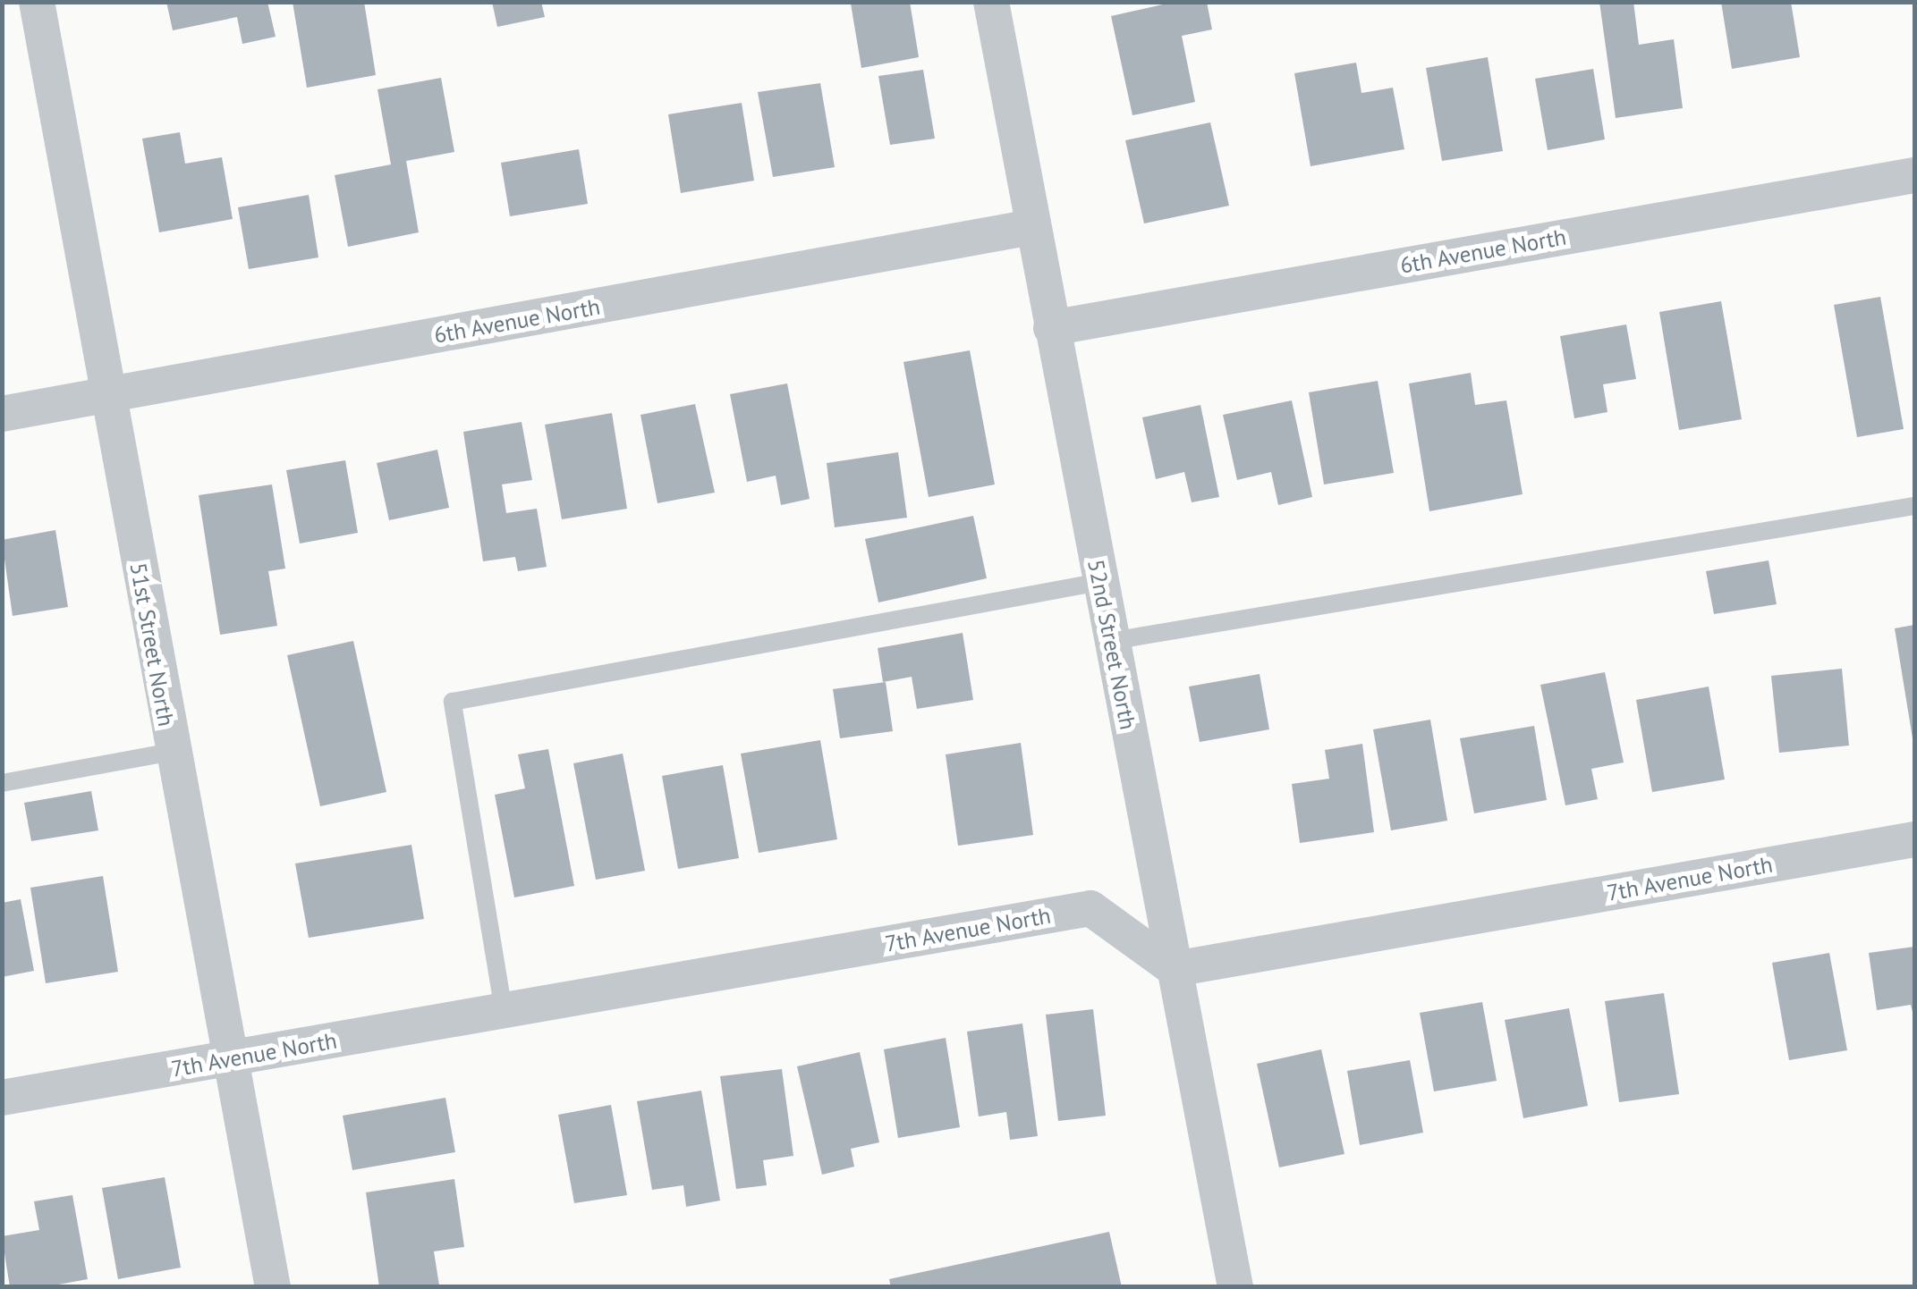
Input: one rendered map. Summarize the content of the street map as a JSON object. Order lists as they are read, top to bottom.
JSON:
{
  "streets": {
    "street": [
      "6th Avenue North",
      "51st Street North",
      "52nd Street North",
      "7th Avenue North"
    ]
  },
  "crossings": [
    ["6th Avenue North", "51st Street North"],
    ["6th Avenue North", "52nd Street North"],
    ["51st Street North", "7th Avenue North"],
    ["52nd Street North", "7th Avenue North"]
  ]
}
